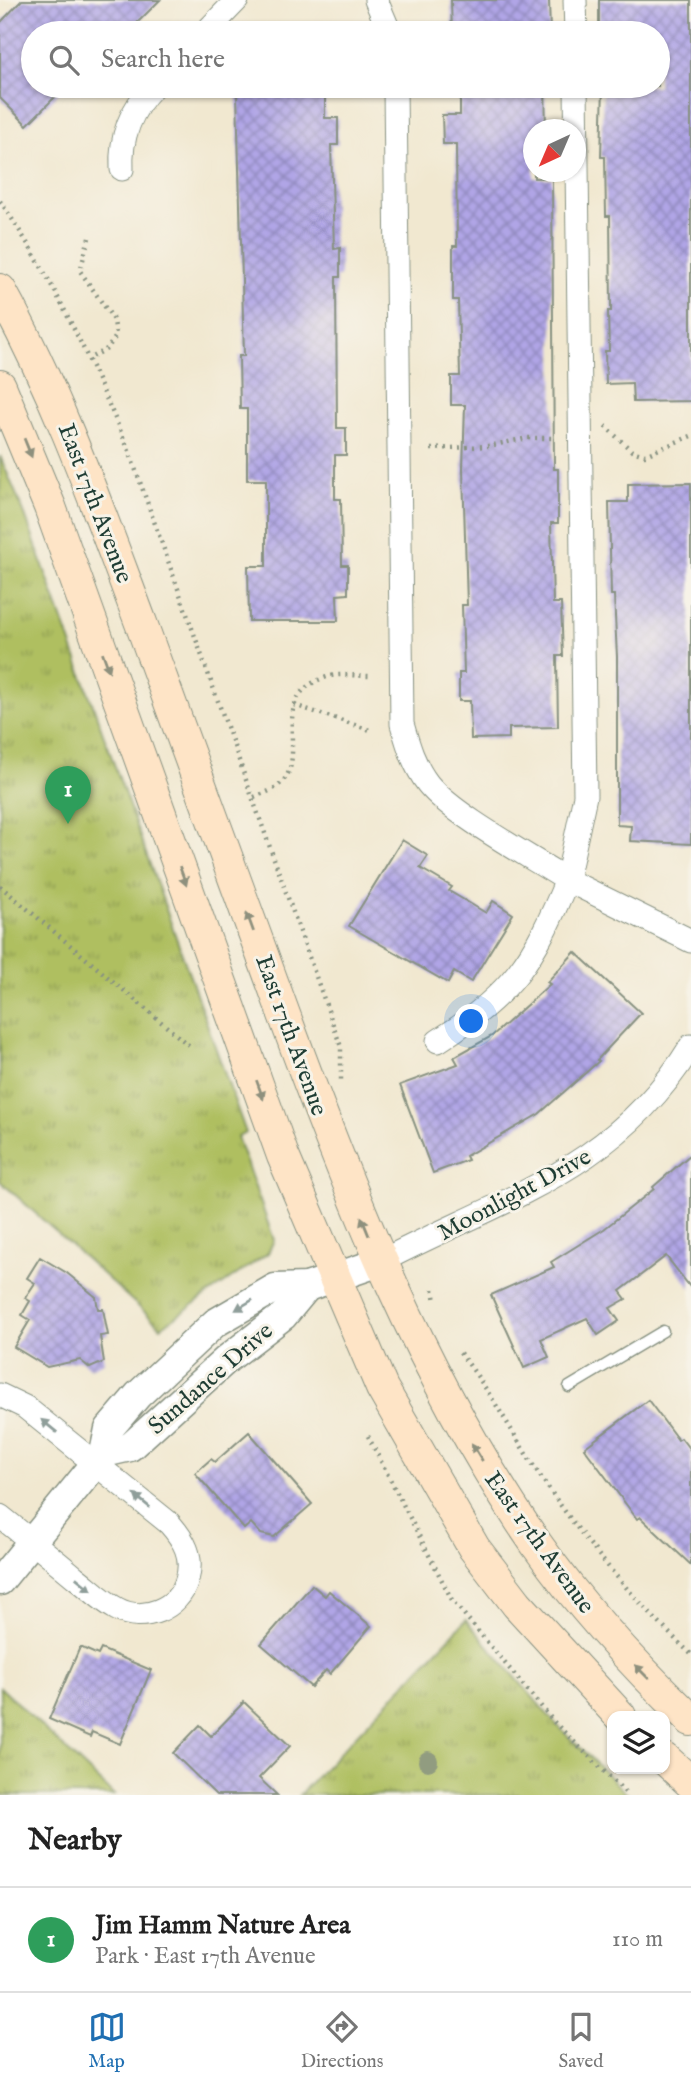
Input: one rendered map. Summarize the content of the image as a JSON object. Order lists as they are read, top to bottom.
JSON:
{
  "streets": {
    "main road": ["East 17th Avenue"],
    "street": ["Moonlight Drive", "Sundance Drive"]
  },
  "crossings": [
    ["East 17th Avenue", "Moonlight Drive"],
    ["East 17th Avenue", "Sundance Drive"],
    ["Moonlight Drive", "Sundance Drive"]
  ],
  "north": "bottom left",
  "page": {
    "search": "Search here",
    "pins": "1",
    "heading": "Nearby",
    "list": [
      {
        "mark": "1",
        "name": "Jim Hamm Nature Area",
        "note": "Park · East 17th Avenue",
        "value": "110 m"
      }
    ],
    "nav": ["Map", "Directions", "Saved"]
  }
}
